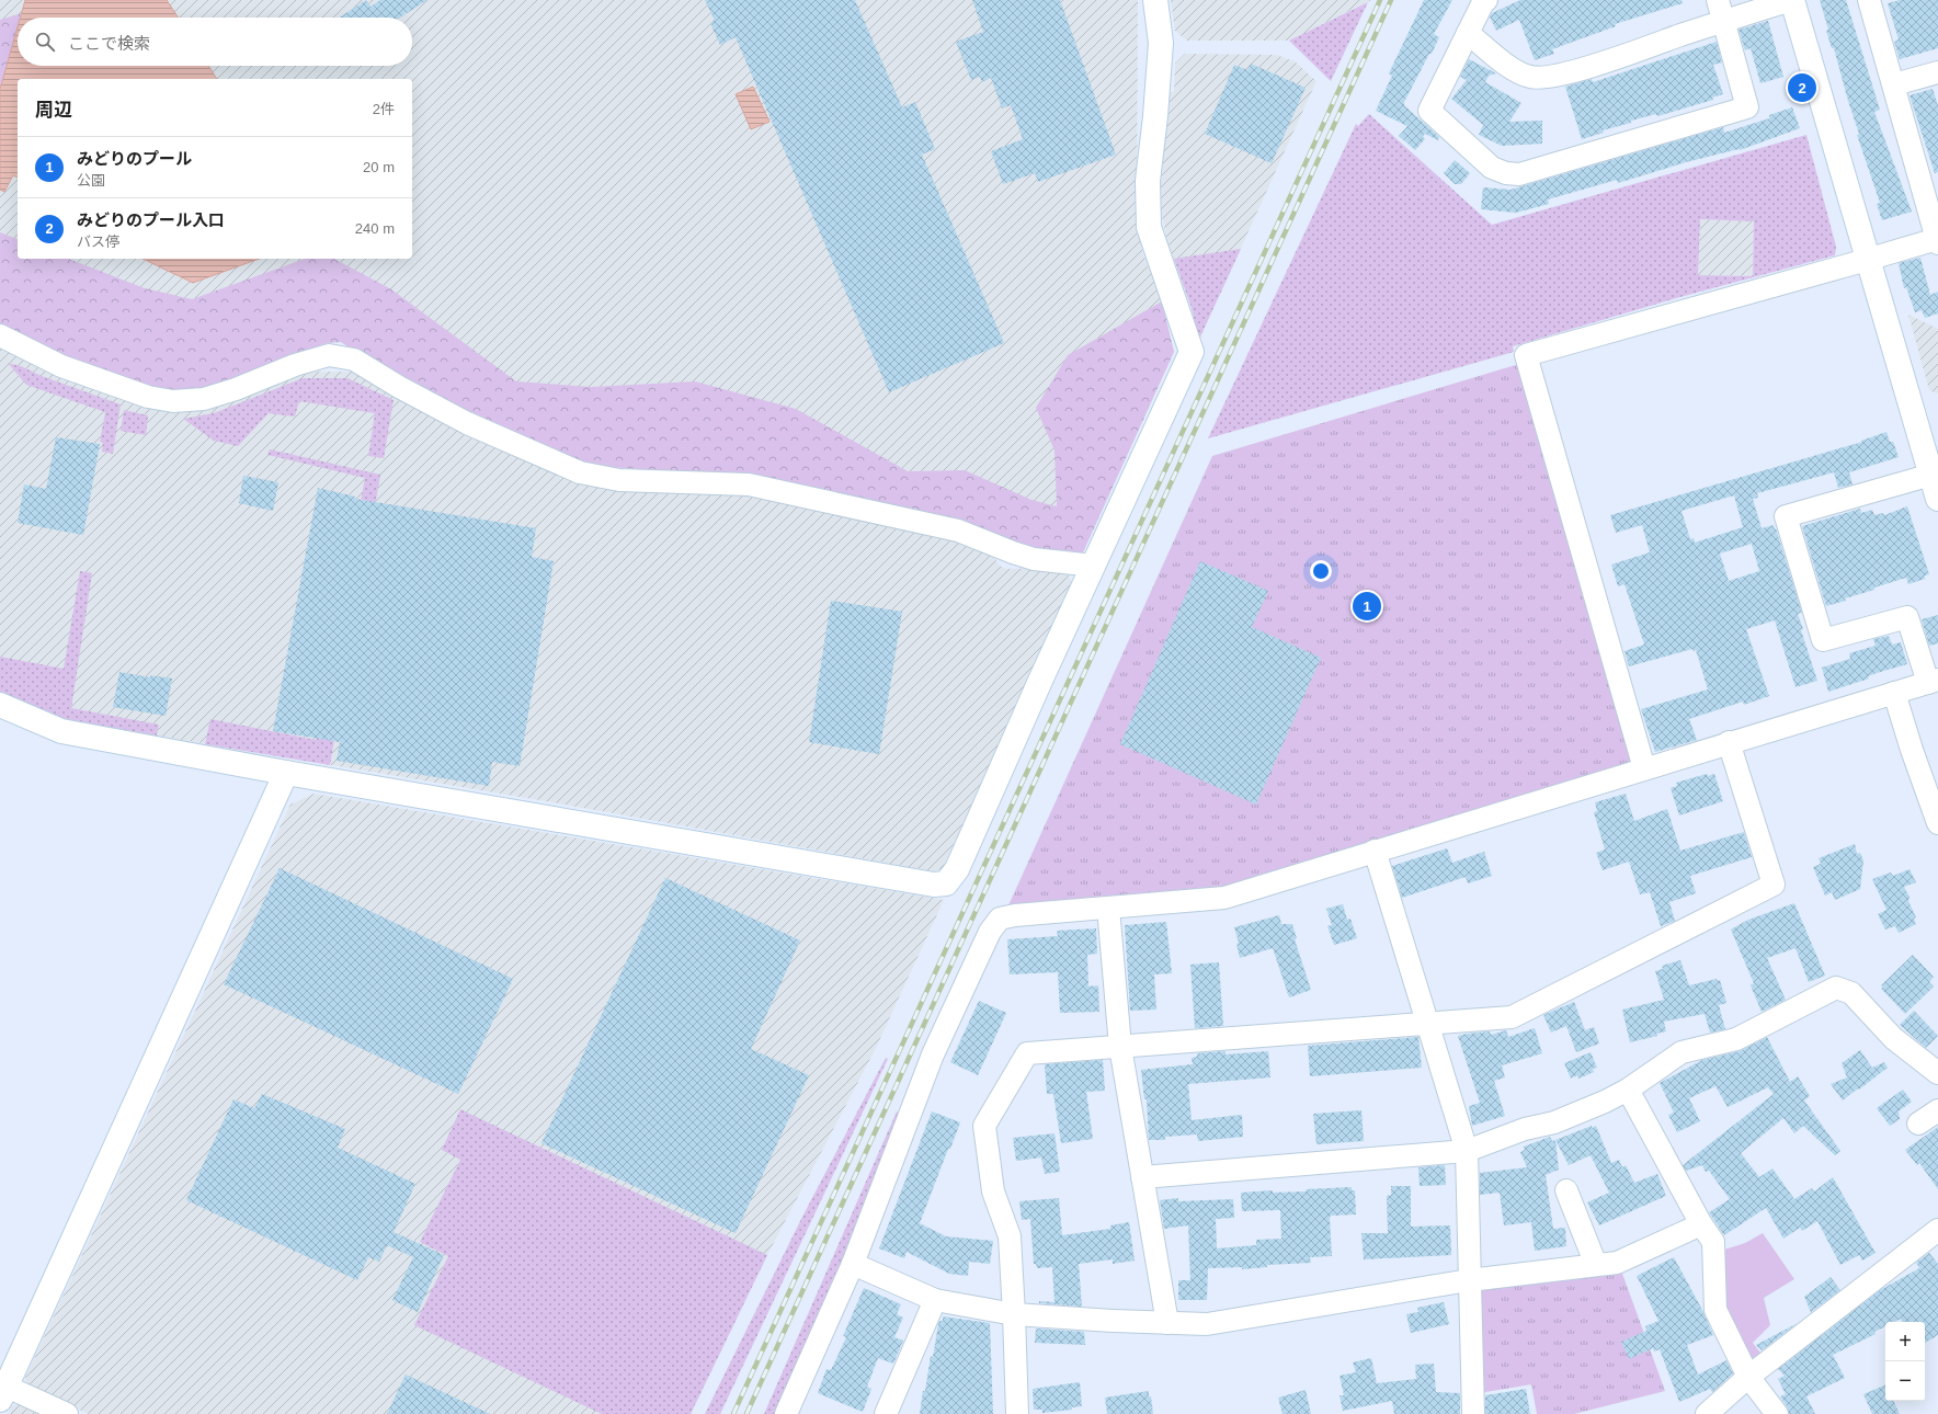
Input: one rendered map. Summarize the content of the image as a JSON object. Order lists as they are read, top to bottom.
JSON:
{
  "page": {
    "search": "ここで検索",
    "pins": ["2", "1"],
    "heading": ["周辺", "2件"],
    "list": [
      {
        "mark": "1",
        "name": "みどりのプール",
        "note": "公園",
        "value": "20 m"
      },
      {
        "mark": "2",
        "name": "みどりのプール入口",
        "note": "バス停",
        "value": "240 m"
      }
    ],
    "map_buttons": ["+", "−"]
  }
}
